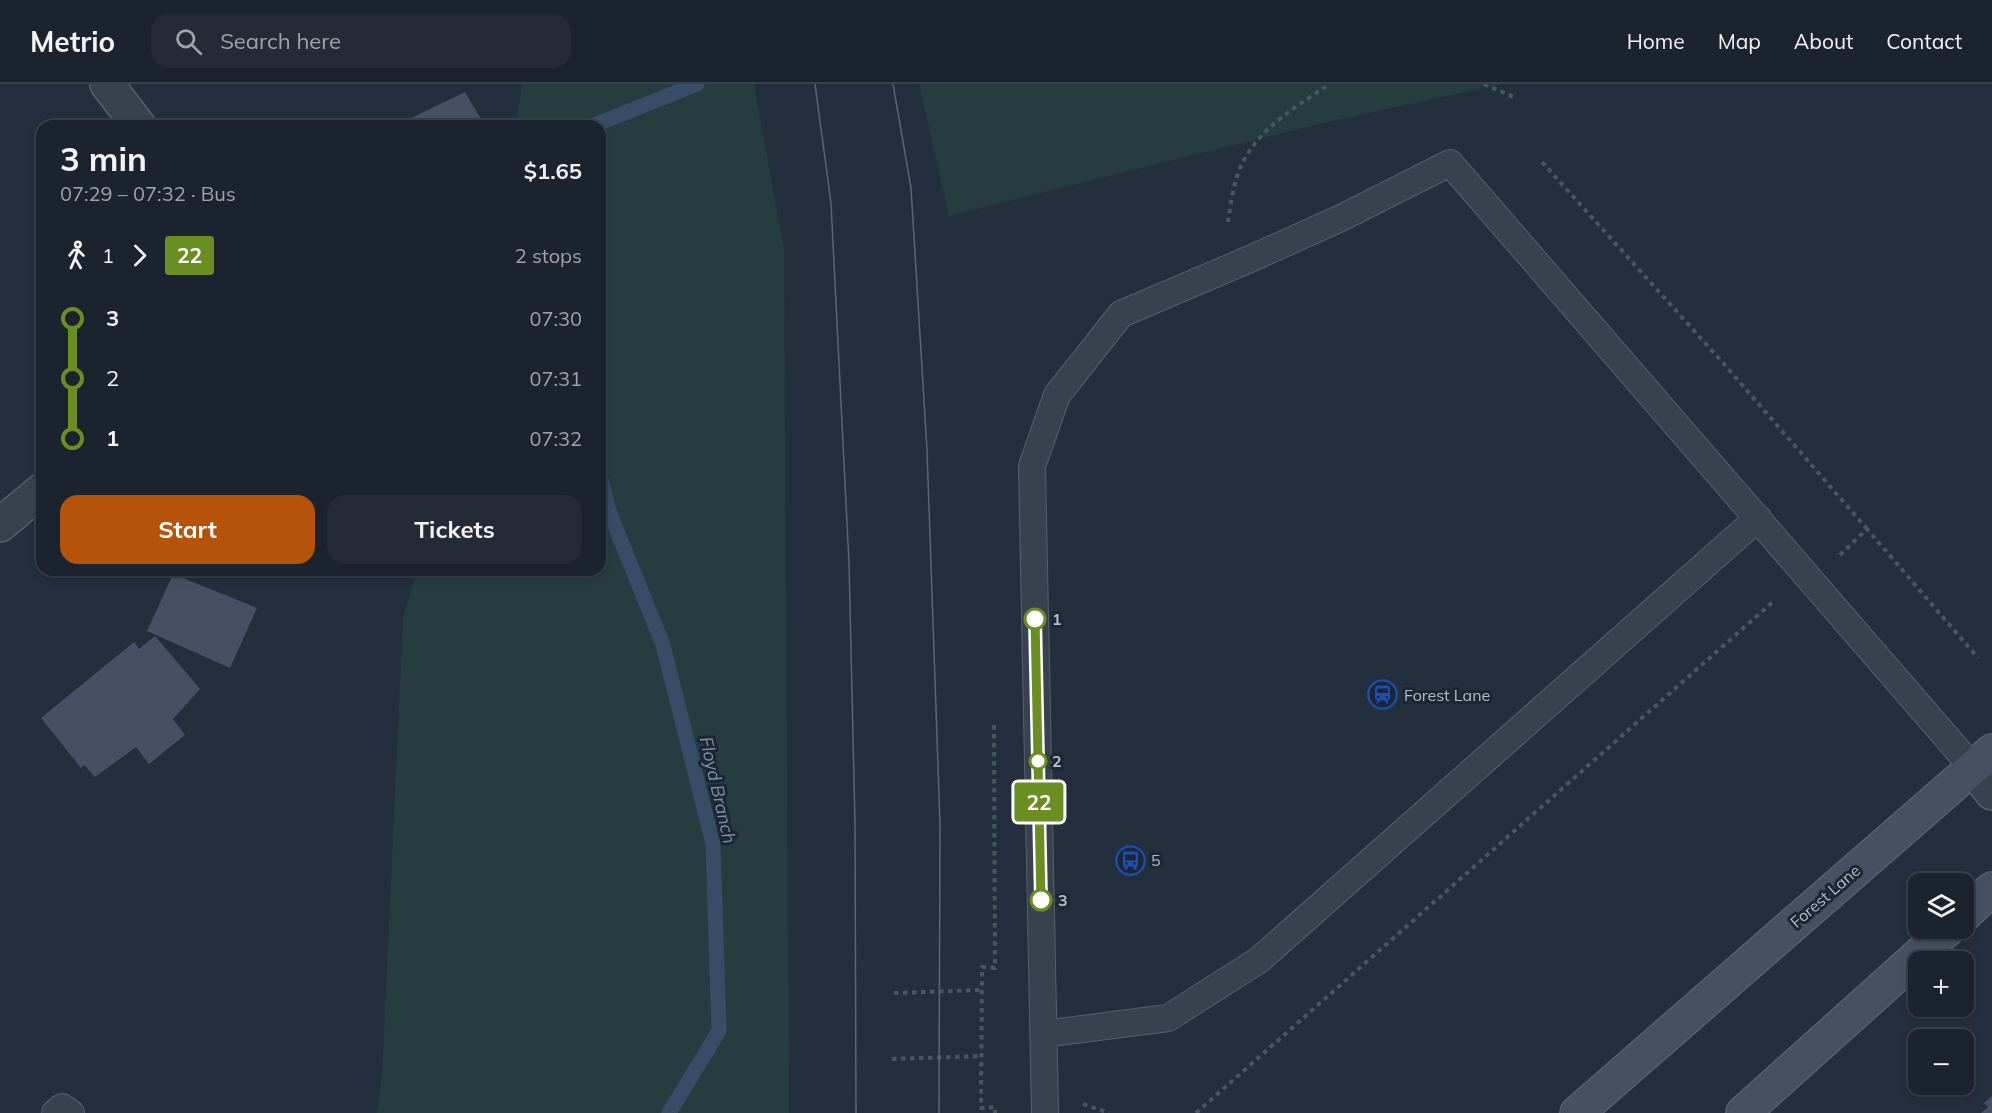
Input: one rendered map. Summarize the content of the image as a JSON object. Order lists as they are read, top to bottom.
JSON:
{
  "streets": {
    "main road": ["Forest Lane"]
  },
  "water": ["Floyd Branch"],
  "places": {
    "other": ["1", "2", "3"],
    "station": ["Forest Lane"],
    "bus stop": ["5"]
  },
  "lines": ["bus line 22"],
  "page": {
    "header": "Metrio",
    "search": "Search here",
    "nav": [
      "Home",
      "Map",
      "About",
      "Contact"
    ],
    "on_map": "22",
    "heading": ["3 min", "07:29 – 07:32 · Bus", "$1.65"],
    "legs": ["1", "22", "2 stops"],
    "list": [
      {
        "name": "3",
        "value": "07:30"
      },
      {
        "name": "2",
        "value": "07:31"
      },
      {
        "name": "1",
        "value": "07:32"
      }
    ],
    "buttons": ["Start", "Tickets"],
    "map_buttons": ["+", "−"]
  }
}
